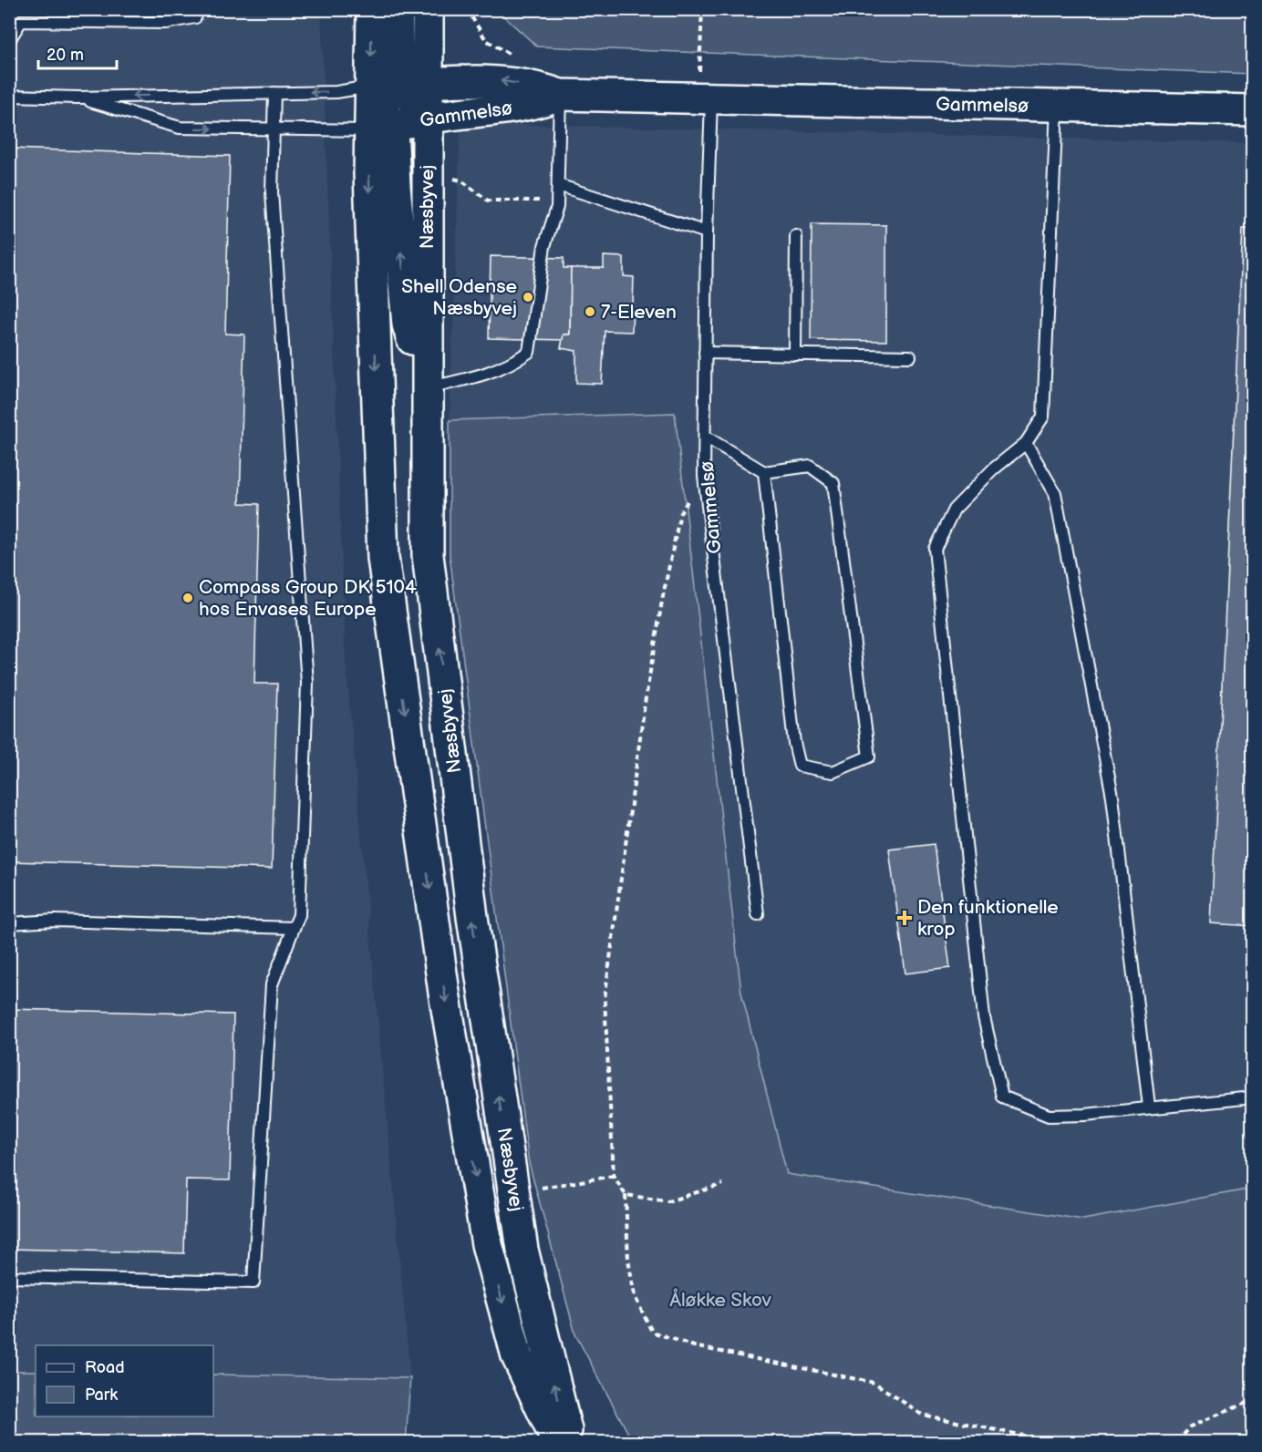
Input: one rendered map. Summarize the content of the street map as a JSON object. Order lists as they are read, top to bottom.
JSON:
{
  "streets": {
    "street": ["Gammelsø", "Næsbyvej"]
  },
  "crossings": [
    ["Gammelsø", "Næsbyvej"]
  ],
  "parks": ["Åløkke Skov"],
  "places": {
    "other": ["Shell Odense Næsbyvej", "7-Eleven", "Compass Group DK 5104 hos Envases Europe"],
    "health": ["Den funktionelle krop"]
  },
  "legend": ["Road", "Park"],
  "scale_bar": "20 m"
}
